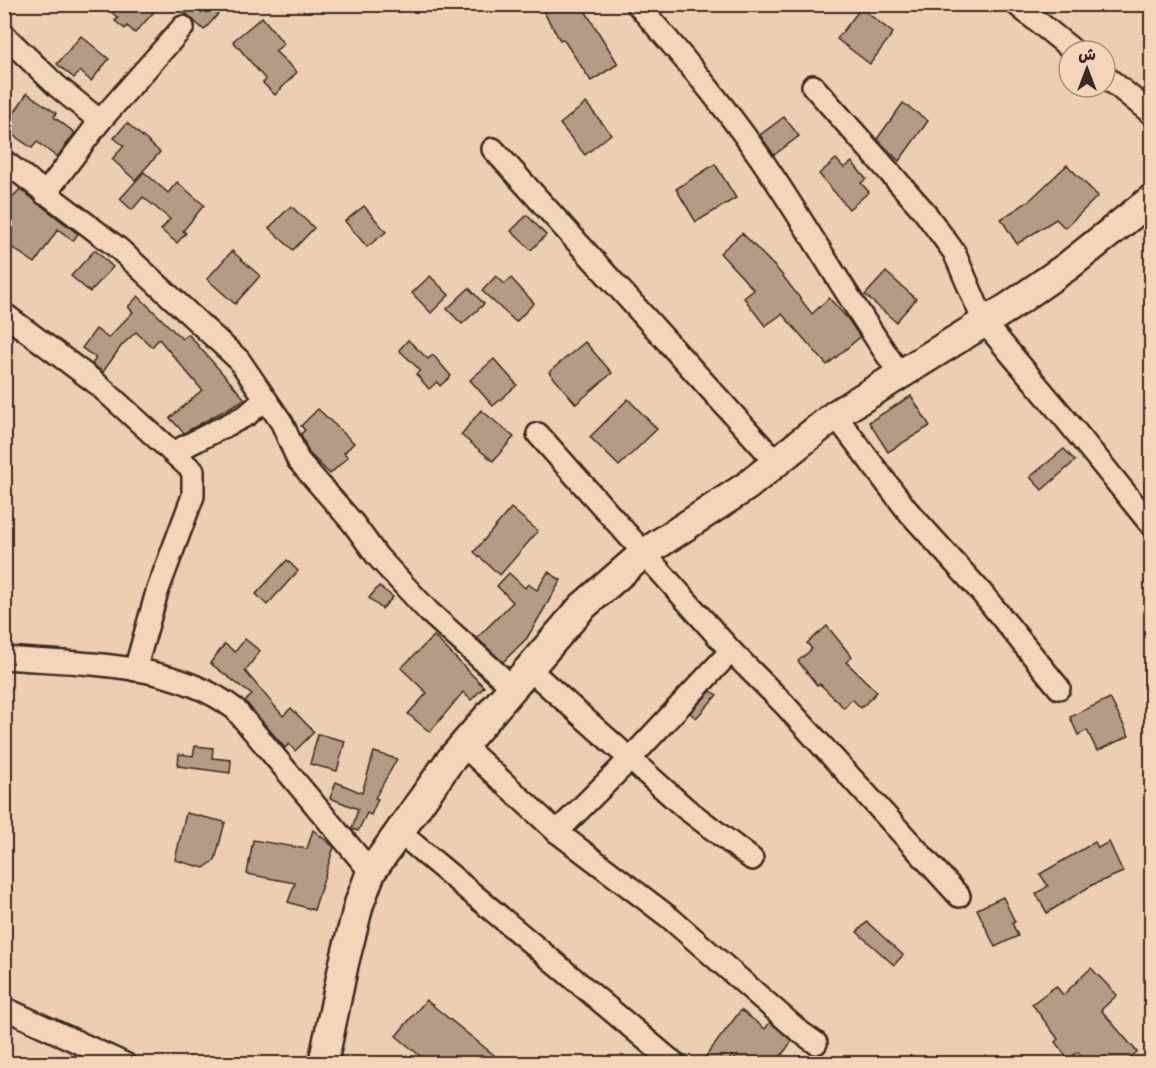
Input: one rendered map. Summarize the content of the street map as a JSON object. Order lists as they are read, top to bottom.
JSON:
{
  "north": "top"
}
